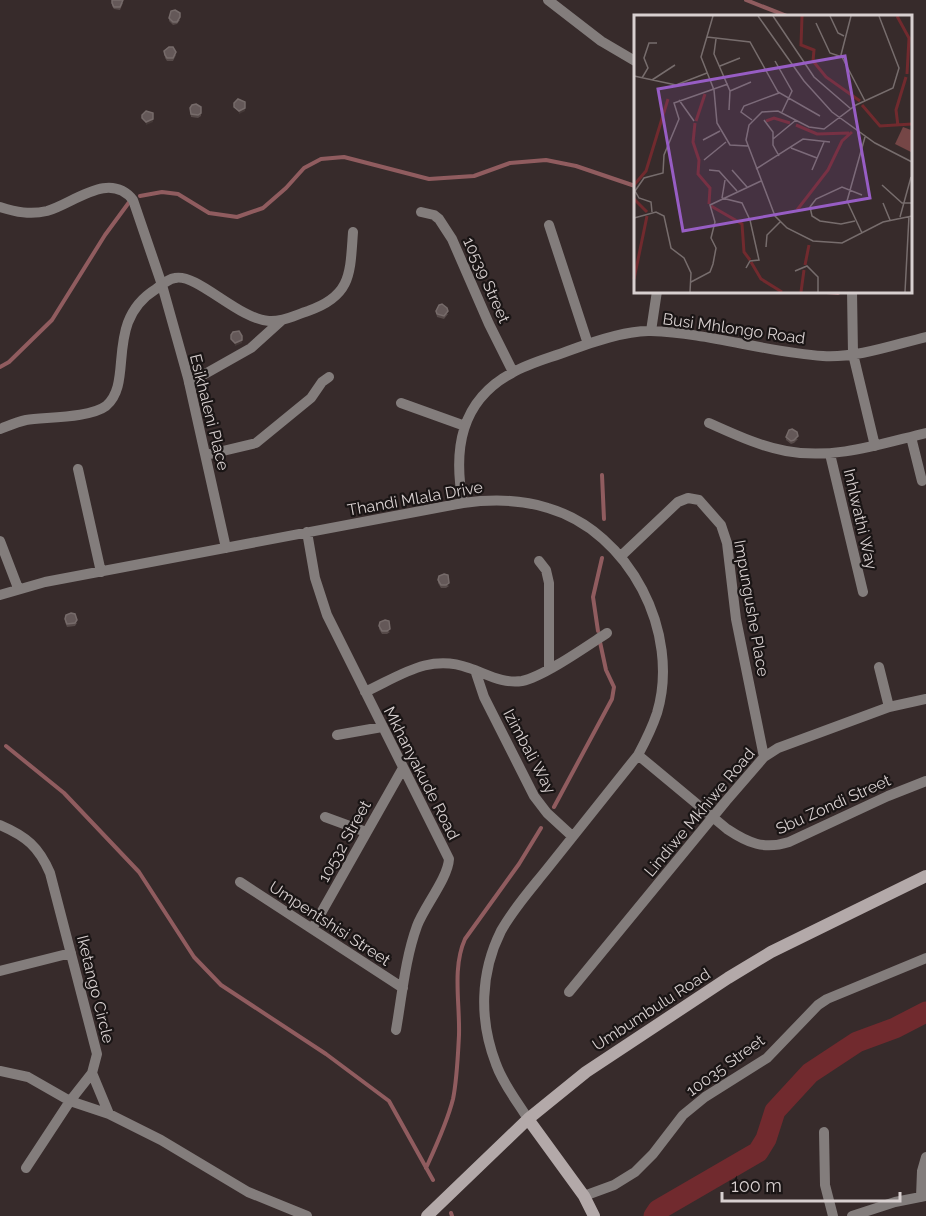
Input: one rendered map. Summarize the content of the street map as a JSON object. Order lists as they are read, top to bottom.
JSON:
{
  "streets": {
    "main road": ["Umbumbulu Road"],
    "street": [
      "10539 Street",
      "Busi Mhlongo Road",
      "Esikhaleni Place",
      "Thandi Mlala Drive",
      "Inhlwathi Way",
      "Impungushe Place",
      "Izimbali Way",
      "Mkhanyakude Road",
      "Sbu Zondi Street",
      "Lindiwe Mkhiwe Road",
      "10532 Street",
      "Umpentshisi Street",
      "Iketango Circle",
      "10035 Street"
    ]
  },
  "crossings": [
    ["10539 Street", "Busi Mhlongo Road"],
    ["Busi Mhlongo Road", "Thandi Mlala Drive"],
    ["Esikhaleni Place", "Thandi Mlala Drive"],
    ["Thandi Mlala Drive", "Impungushe Place"],
    ["Thandi Mlala Drive", "Izimbali Way"],
    ["Thandi Mlala Drive", "Mkhanyakude Road"],
    ["Thandi Mlala Drive", "Sbu Zondi Street"],
    ["Thandi Mlala Drive", "Umbumbulu Road"],
    ["Impungushe Place", "Lindiwe Mkhiwe Road"],
    ["Mkhanyakude Road", "10532 Street"],
    ["Mkhanyakude Road", "Umpentshisi Street"],
    ["Sbu Zondi Street", "Lindiwe Mkhiwe Road"],
    ["10532 Street", "Umpentshisi Street"]
  ],
  "scale_bar": "100 m"
}
